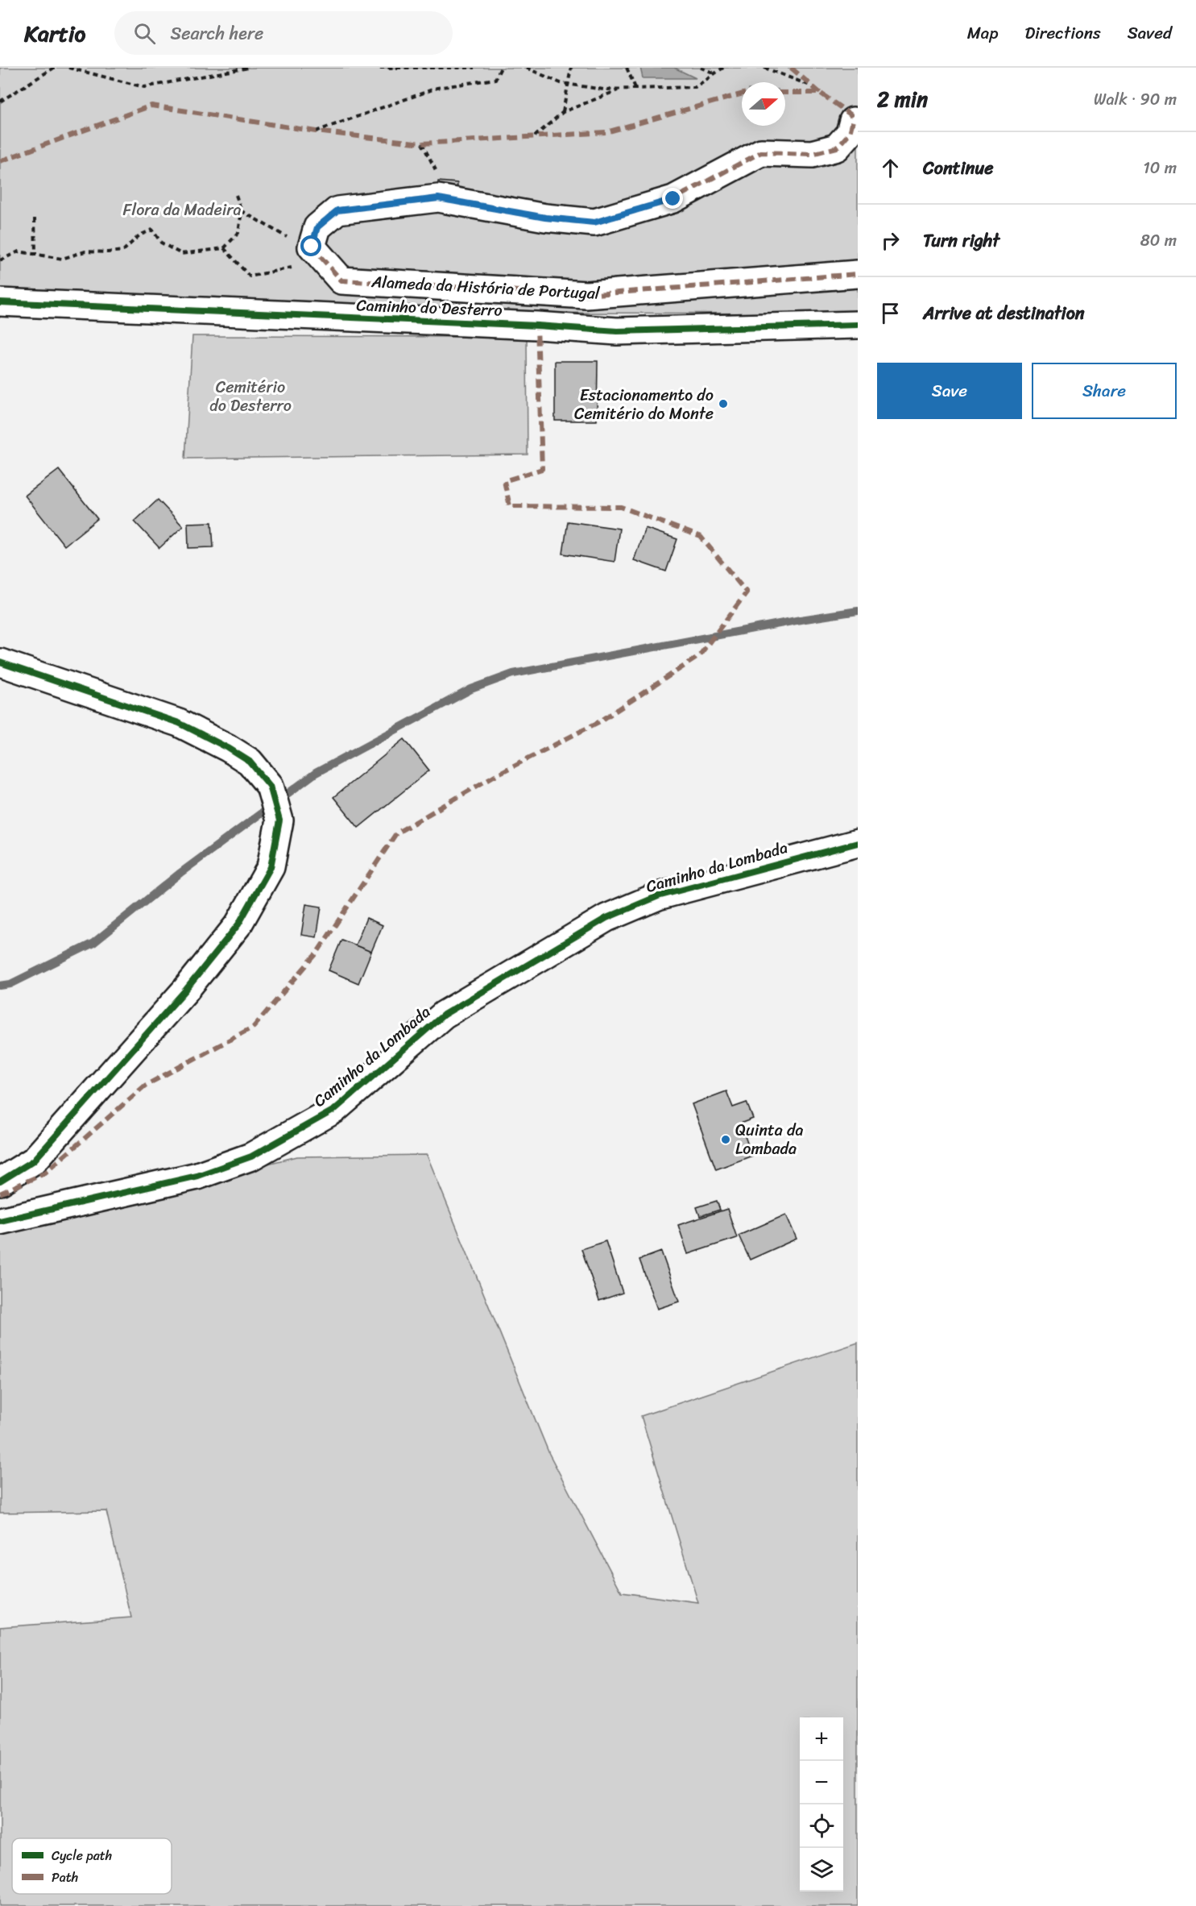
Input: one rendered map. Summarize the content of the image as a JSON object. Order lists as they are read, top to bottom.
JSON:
{
  "streets": {
    "street": ["Alameda da História de Portugal", "Caminho do Desterro", "Caminho da Lombada"]
  },
  "parks": ["Flora da Madeira", "Cemitério do Desterro"],
  "places": ["Estacionamento do Cemitério do Monte", "Quinta da Lombada"],
  "legend": ["Cycle path", "Path"],
  "north": "right",
  "page": {
    "header": "Kartio",
    "search": "Search here",
    "nav": ["Map", "Directions", "Saved"],
    "heading": ["2 min", "Walk · 90 m"],
    "list": [
      ["Continue", "10 m"],
      ["Turn right", "80 m"],
      "Arrive at destination"
    ],
    "buttons": ["Save", "Share"],
    "map_buttons": ["+", "−"]
  }
}
